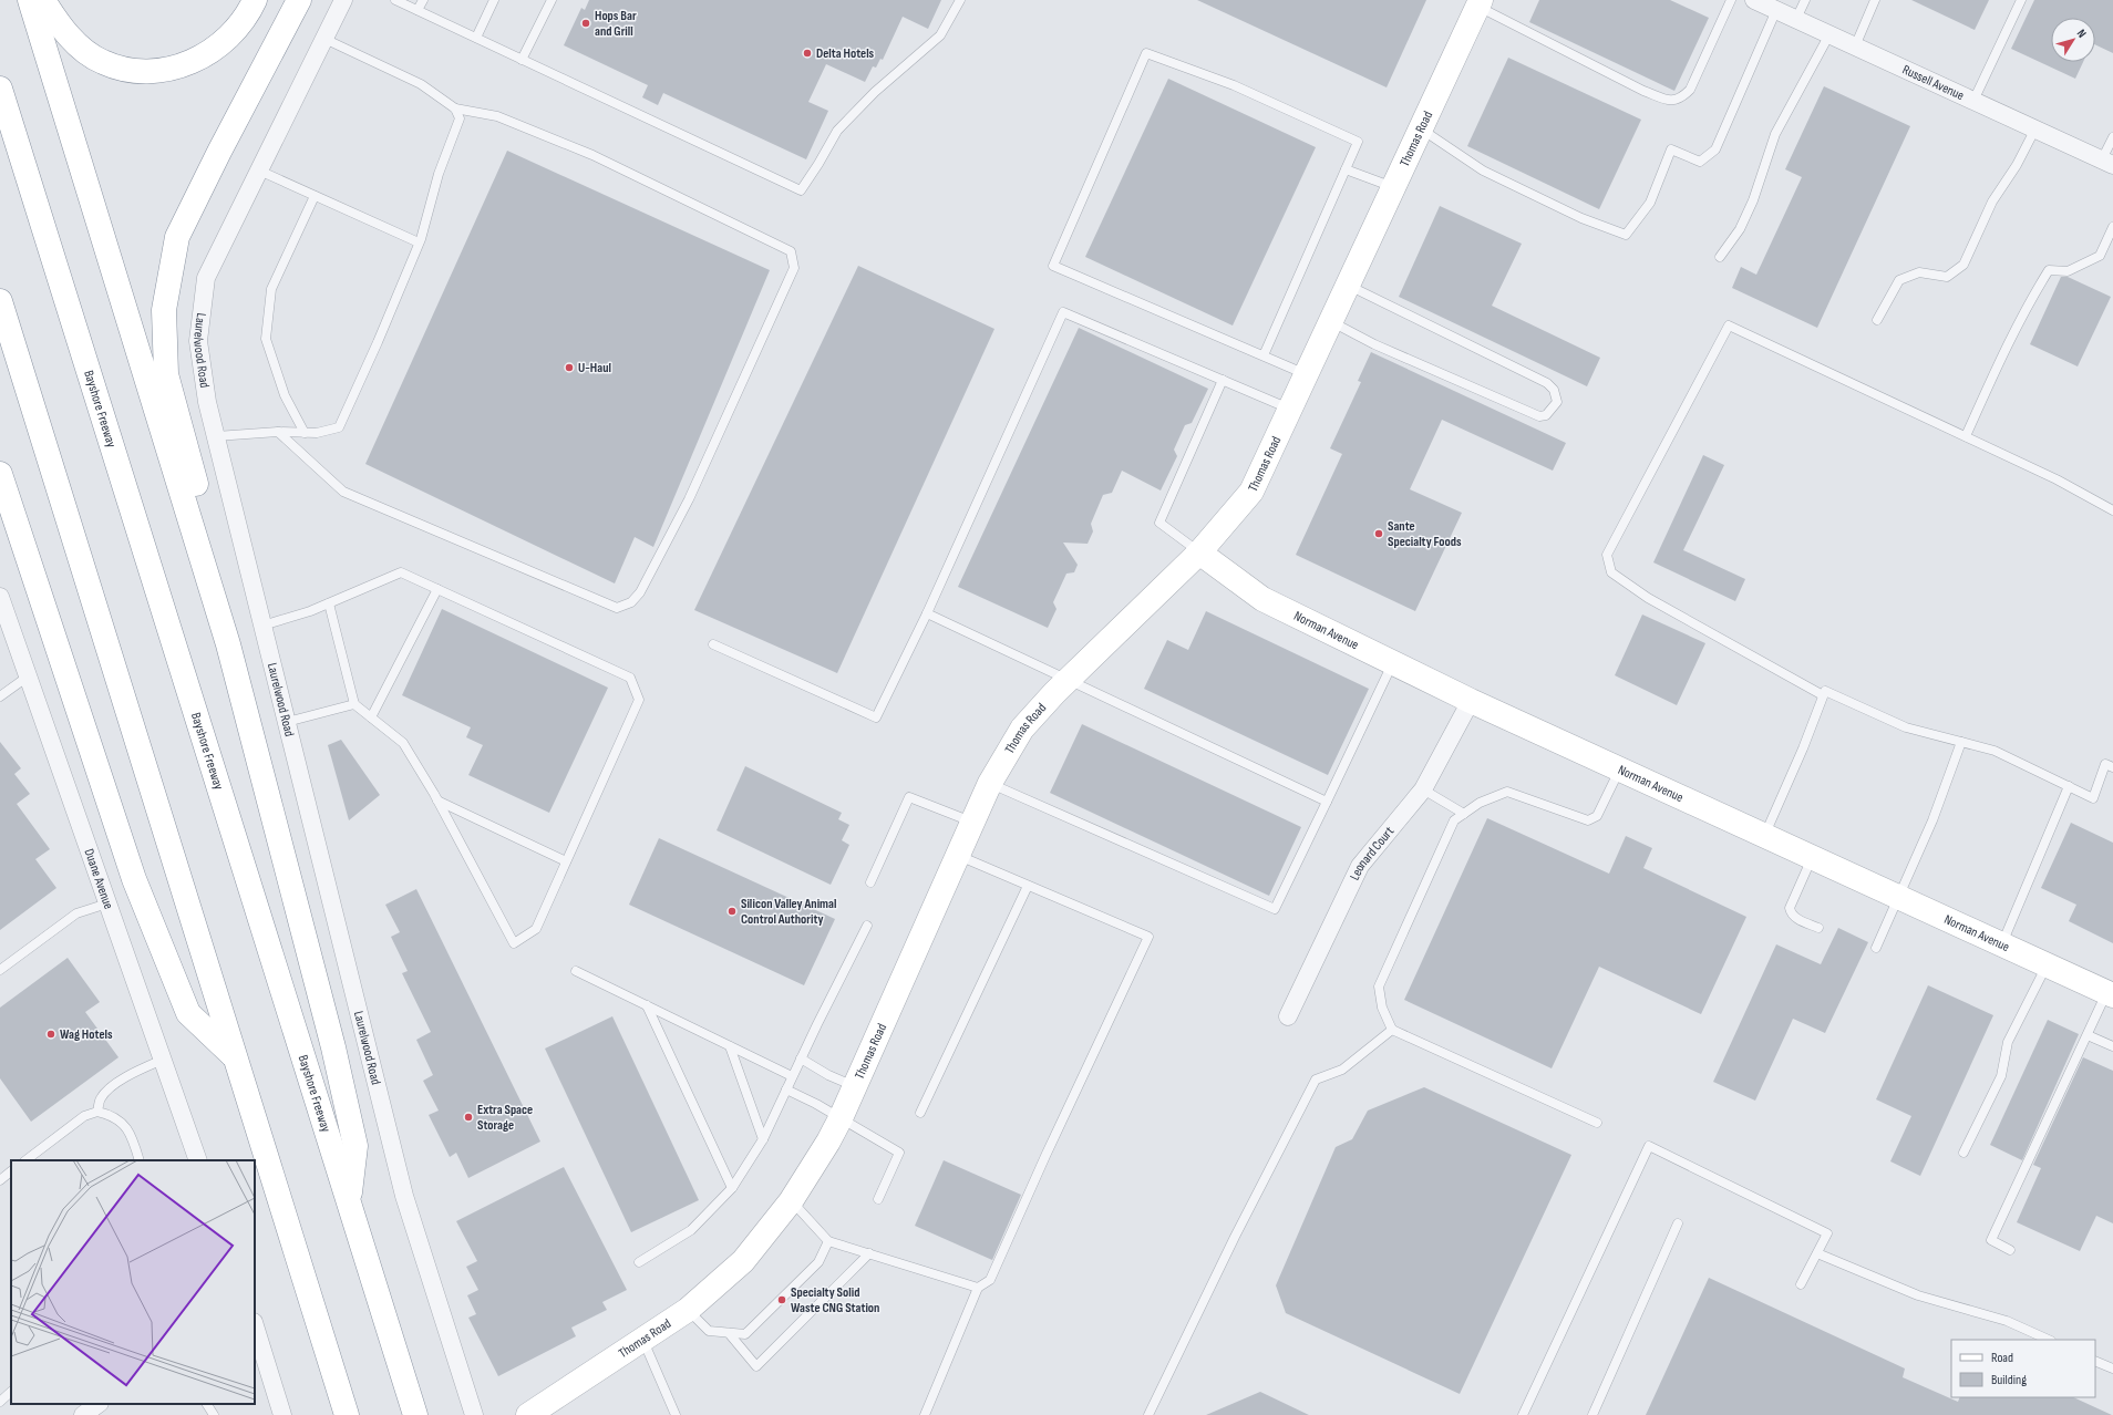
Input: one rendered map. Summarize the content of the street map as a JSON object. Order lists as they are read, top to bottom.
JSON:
{
  "streets": {
    "main road": ["Thomas Road", "Bayshore Freeway", "Norman Avenue"],
    "street": [
      "Russell Avenue",
      "Laurelwood Road",
      "Leonard Court",
      "Duane Avenue"
    ]
  },
  "crossings": [
    ["Thomas Road", "Norman Avenue"],
    ["Norman Avenue", "Leonard Court"]
  ],
  "places": [
    "Hops Bar and Grill",
    "Delta Hotels",
    "U-Haul",
    "Sante Specialty Foods",
    "Silicon Valley Animal Control Authority",
    "Wag Hotels",
    "Extra Space Storage",
    "Specialty Solid Waste CNG Station"
  ],
  "legend": ["Road", "Building"],
  "north": "top right"
}
